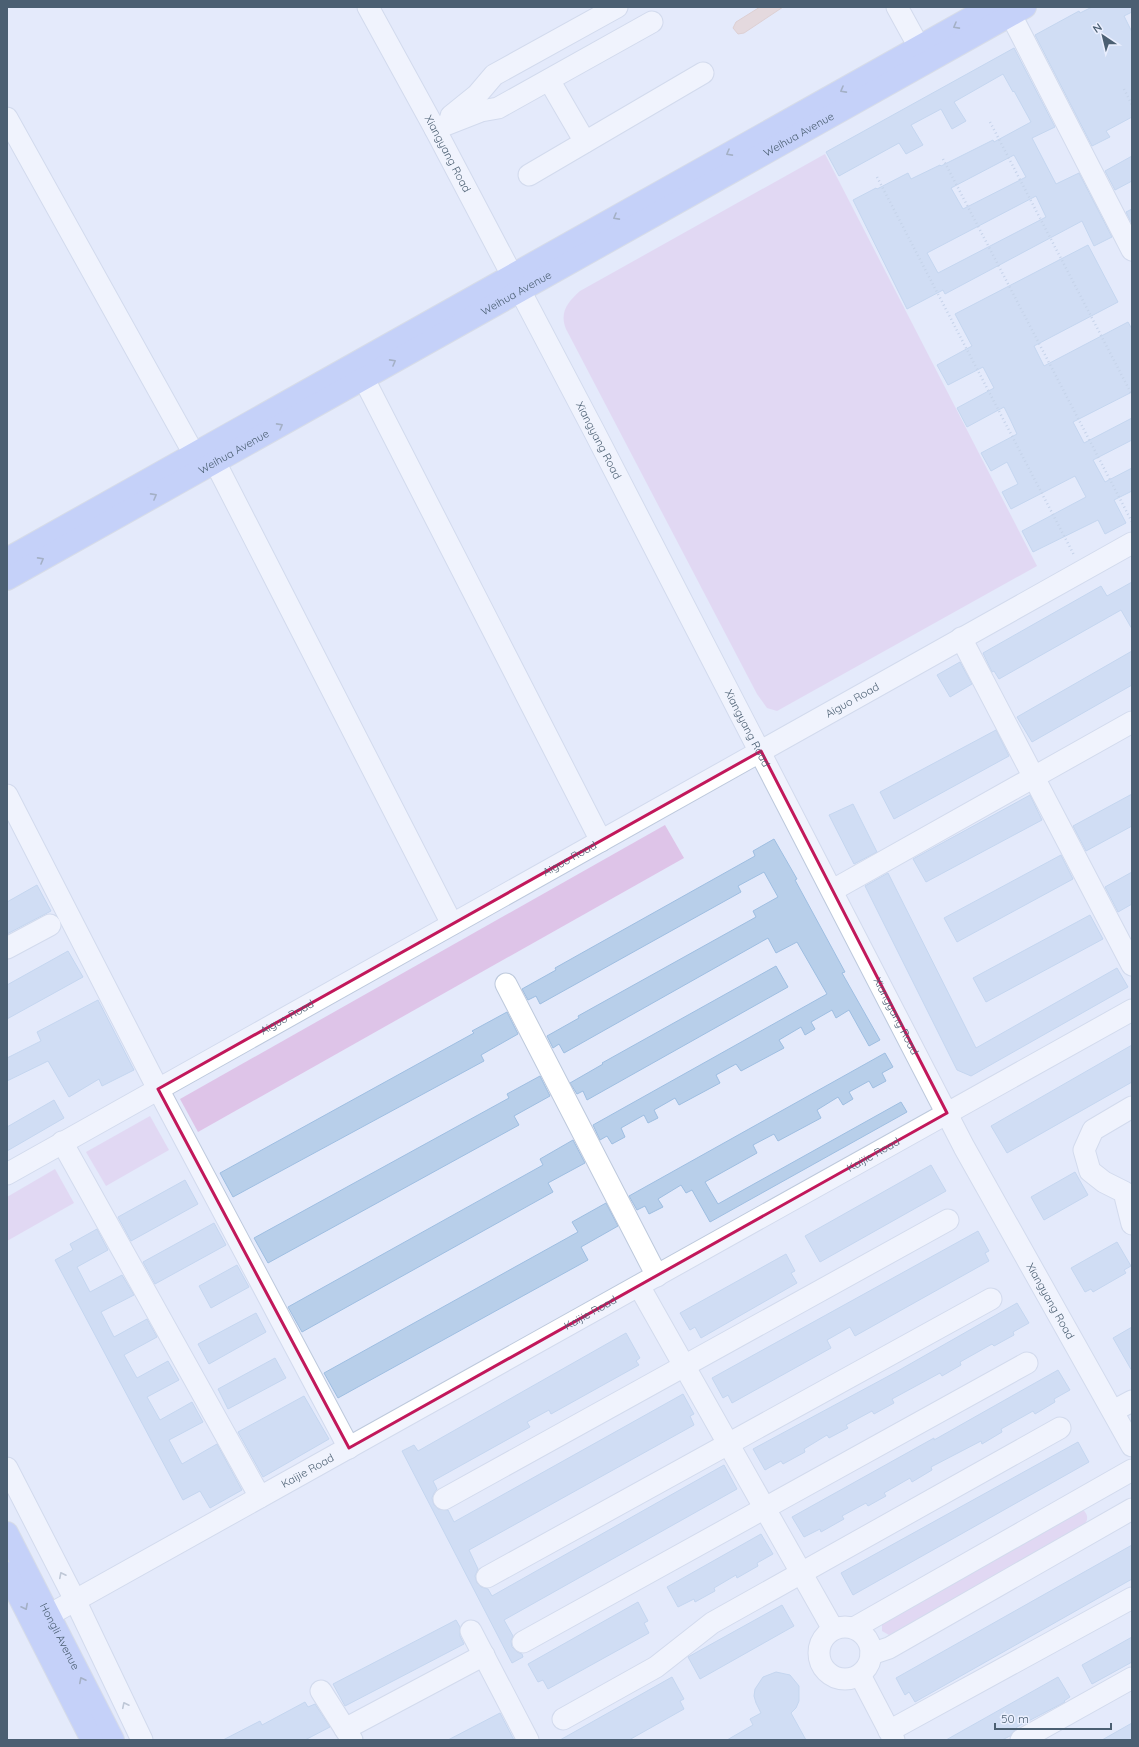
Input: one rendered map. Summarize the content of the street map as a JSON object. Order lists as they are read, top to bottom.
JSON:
{
  "streets": {
    "main road": ["Weihua Avenue", "Hongli Avenue"],
    "street": ["Xiangyang Road", "Aiguo Road", "Kaijie Road"]
  },
  "crossings": [
    ["Weihua Avenue", "Xiangyang Road"],
    ["Xiangyang Road", "Aiguo Road"],
    ["Xiangyang Road", "Kaijie Road"],
    ["Kaijie Road", "Hongli Avenue"]
  ],
  "scale_bar": "50 m",
  "north": "top left"
}
